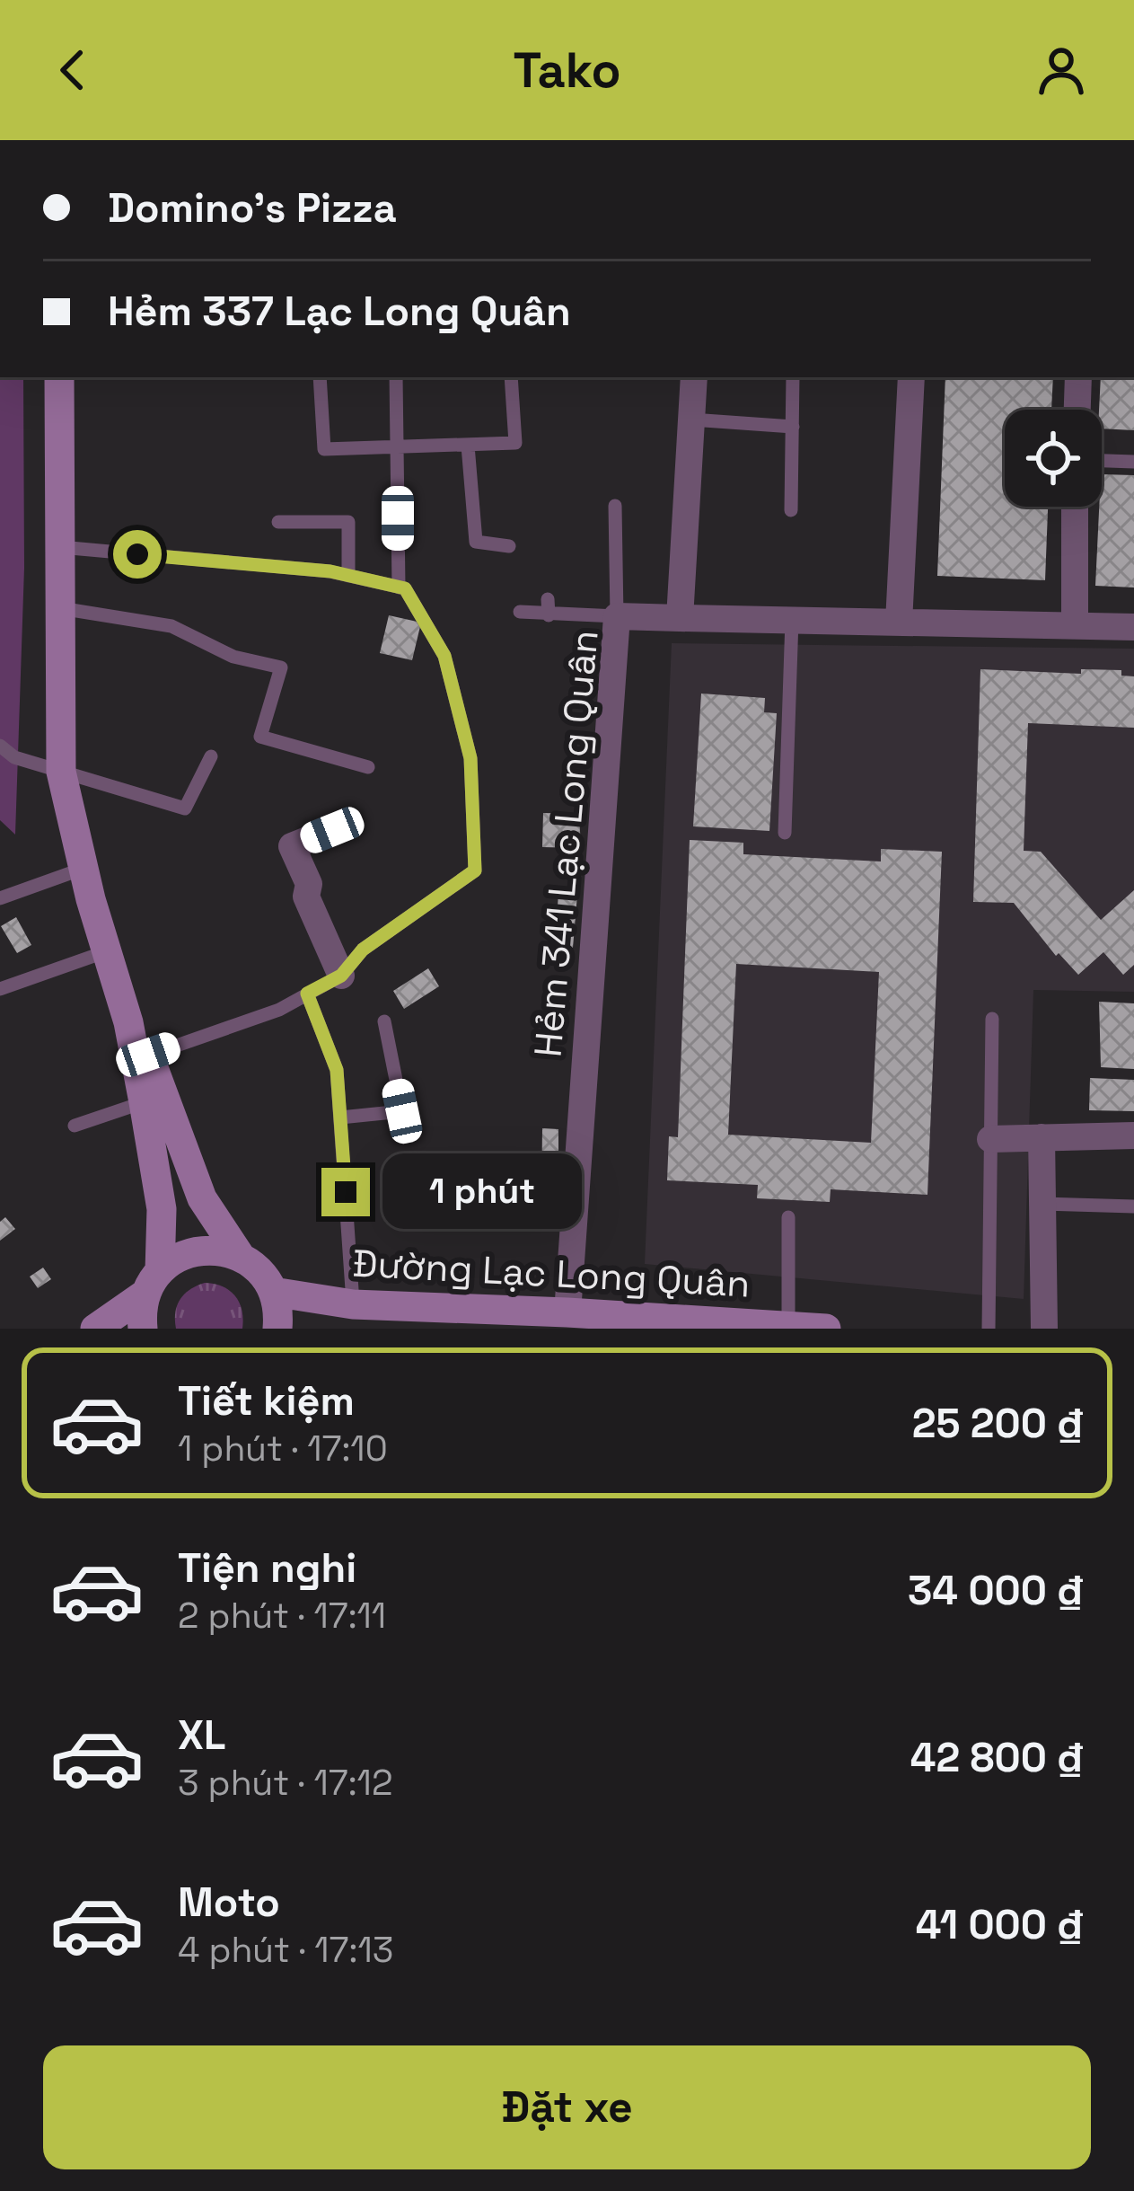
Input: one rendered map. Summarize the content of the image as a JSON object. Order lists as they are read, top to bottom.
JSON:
{
  "streets": {
    "main road": ["Đường Lạc Long Quân"],
    "street": ["Hẻm 341 Lạc Long Quân"]
  },
  "crossings": [
    ["Hẻm 341 Lạc Long Quân", "Đường Lạc Long Quân"]
  ],
  "page": {
    "header": "Tako",
    "banner": ["Domino's Pizza", "Hẻm 337 Lạc Long Quân"],
    "bubble": "1 phút",
    "list": [
      {
        "name": "Tiết kiệm",
        "note": "1 phút · 17:10",
        "value": "25 200 ₫"
      },
      {
        "name": "Tiện nghi",
        "note": "2 phút · 17:11",
        "value": "34 000 ₫"
      },
      {
        "name": "XL",
        "note": "3 phút · 17:12",
        "value": "42 800 ₫"
      },
      {
        "name": "Moto",
        "note": "4 phút · 17:13",
        "value": "41 000 ₫"
      }
    ],
    "buttons": "Đặt xe"
  }
}
